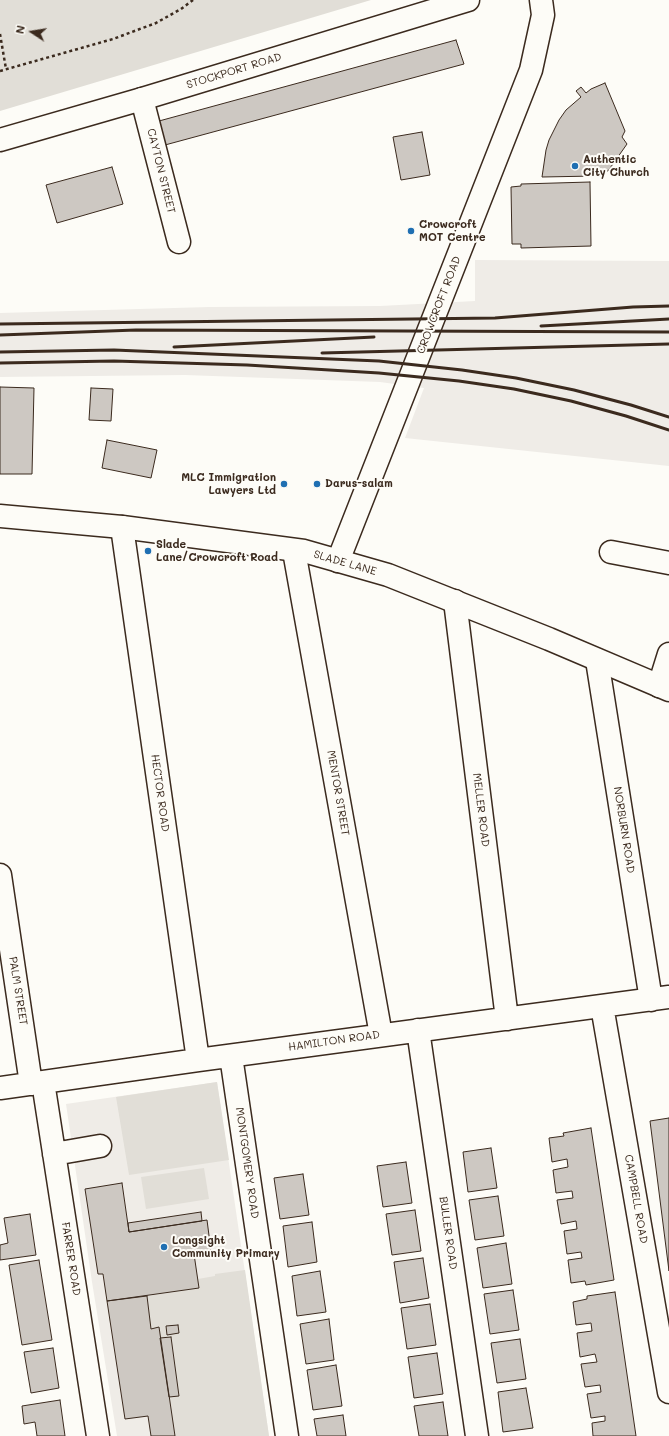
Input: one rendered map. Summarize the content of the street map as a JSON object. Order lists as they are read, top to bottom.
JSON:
{
  "streets": {
    "main road": [
      "STOCKPORT ROAD",
      "CAYTON STREET",
      "CROWCROFT ROAD",
      "SLADE LANE",
      "HECTOR ROAD",
      "MENTOR STREET",
      "MELLER ROAD",
      "NORBURN ROAD",
      "PALM STREET",
      "HAMILTON ROAD",
      "MONTGOMERY ROAD",
      "CAMPBELL ROAD",
      "BULLER ROAD",
      "FARRER ROAD"
    ]
  },
  "crossings": [
    ["STOCKPORT ROAD", "CAYTON STREET"],
    ["CROWCROFT ROAD", "SLADE LANE"],
    ["SLADE LANE", "HECTOR ROAD"],
    ["SLADE LANE", "MENTOR STREET"],
    ["SLADE LANE", "MELLER ROAD"],
    ["SLADE LANE", "NORBURN ROAD"],
    ["HECTOR ROAD", "HAMILTON ROAD"],
    ["MENTOR STREET", "HAMILTON ROAD"],
    ["MELLER ROAD", "HAMILTON ROAD"],
    ["NORBURN ROAD", "HAMILTON ROAD"],
    ["PALM STREET", "HAMILTON ROAD"],
    ["PALM STREET", "FARRER ROAD"],
    ["HAMILTON ROAD", "MONTGOMERY ROAD"],
    ["HAMILTON ROAD", "CAMPBELL ROAD"],
    ["HAMILTON ROAD", "BULLER ROAD"],
    ["HAMILTON ROAD", "FARRER ROAD"]
  ],
  "places": [
    "Authentic City Church",
    "Crowcroft MOT Centre",
    "MLC Immigration Lawyers Ltd",
    "Darus-salam",
    "Slade Lane/Crowcroft Road",
    "Longsight Community Primary"
  ],
  "north": "left"
}
